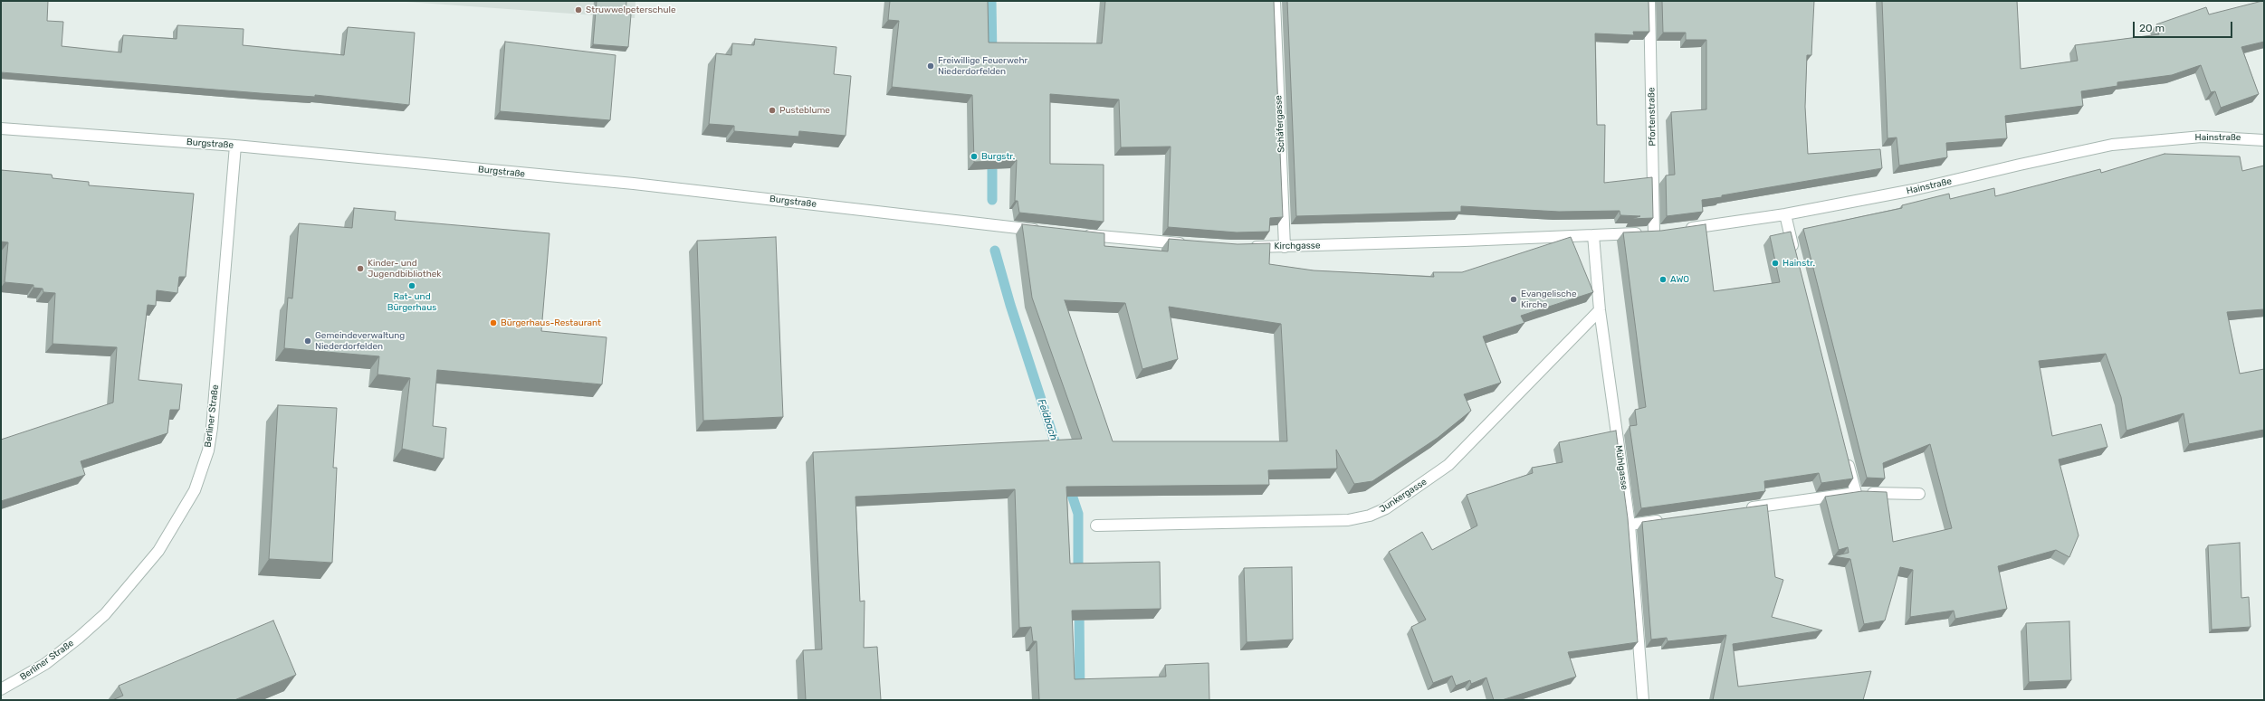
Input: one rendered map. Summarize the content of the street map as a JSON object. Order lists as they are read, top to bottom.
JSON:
{
  "streets": {
    "street": [
      "Pfortenstraße",
      "Schäfergasse",
      "Hainstraße",
      "Burgstraße",
      "Kirchgasse",
      "Berliner Straße",
      "Mühlgasse",
      "Junkergasse"
    ]
  },
  "crossings": [
    ["Schäfergasse", "Kirchgasse"],
    ["Burgstraße", "Berliner Straße"],
    ["Kirchgasse", "Mühlgasse"],
    ["Mühlgasse", "Junkergasse"]
  ],
  "water": ["Feldbach"],
  "places": [
    "Struwwelpeterschule",
    "Freiwillige Feuerwehr Niederdorfelden",
    "Pusteblume",
    "Burgstr.",
    "Hainstr.",
    "Kinder- und Jugendbibliothek",
    "AWO",
    "Rat- und Bürgerhaus",
    "Evangelische Kirche",
    "Bürgerhaus-Restaurant",
    "Gemeindeverwaltung Niederdorfelden"
  ],
  "scale_bar": "20 m"
}
